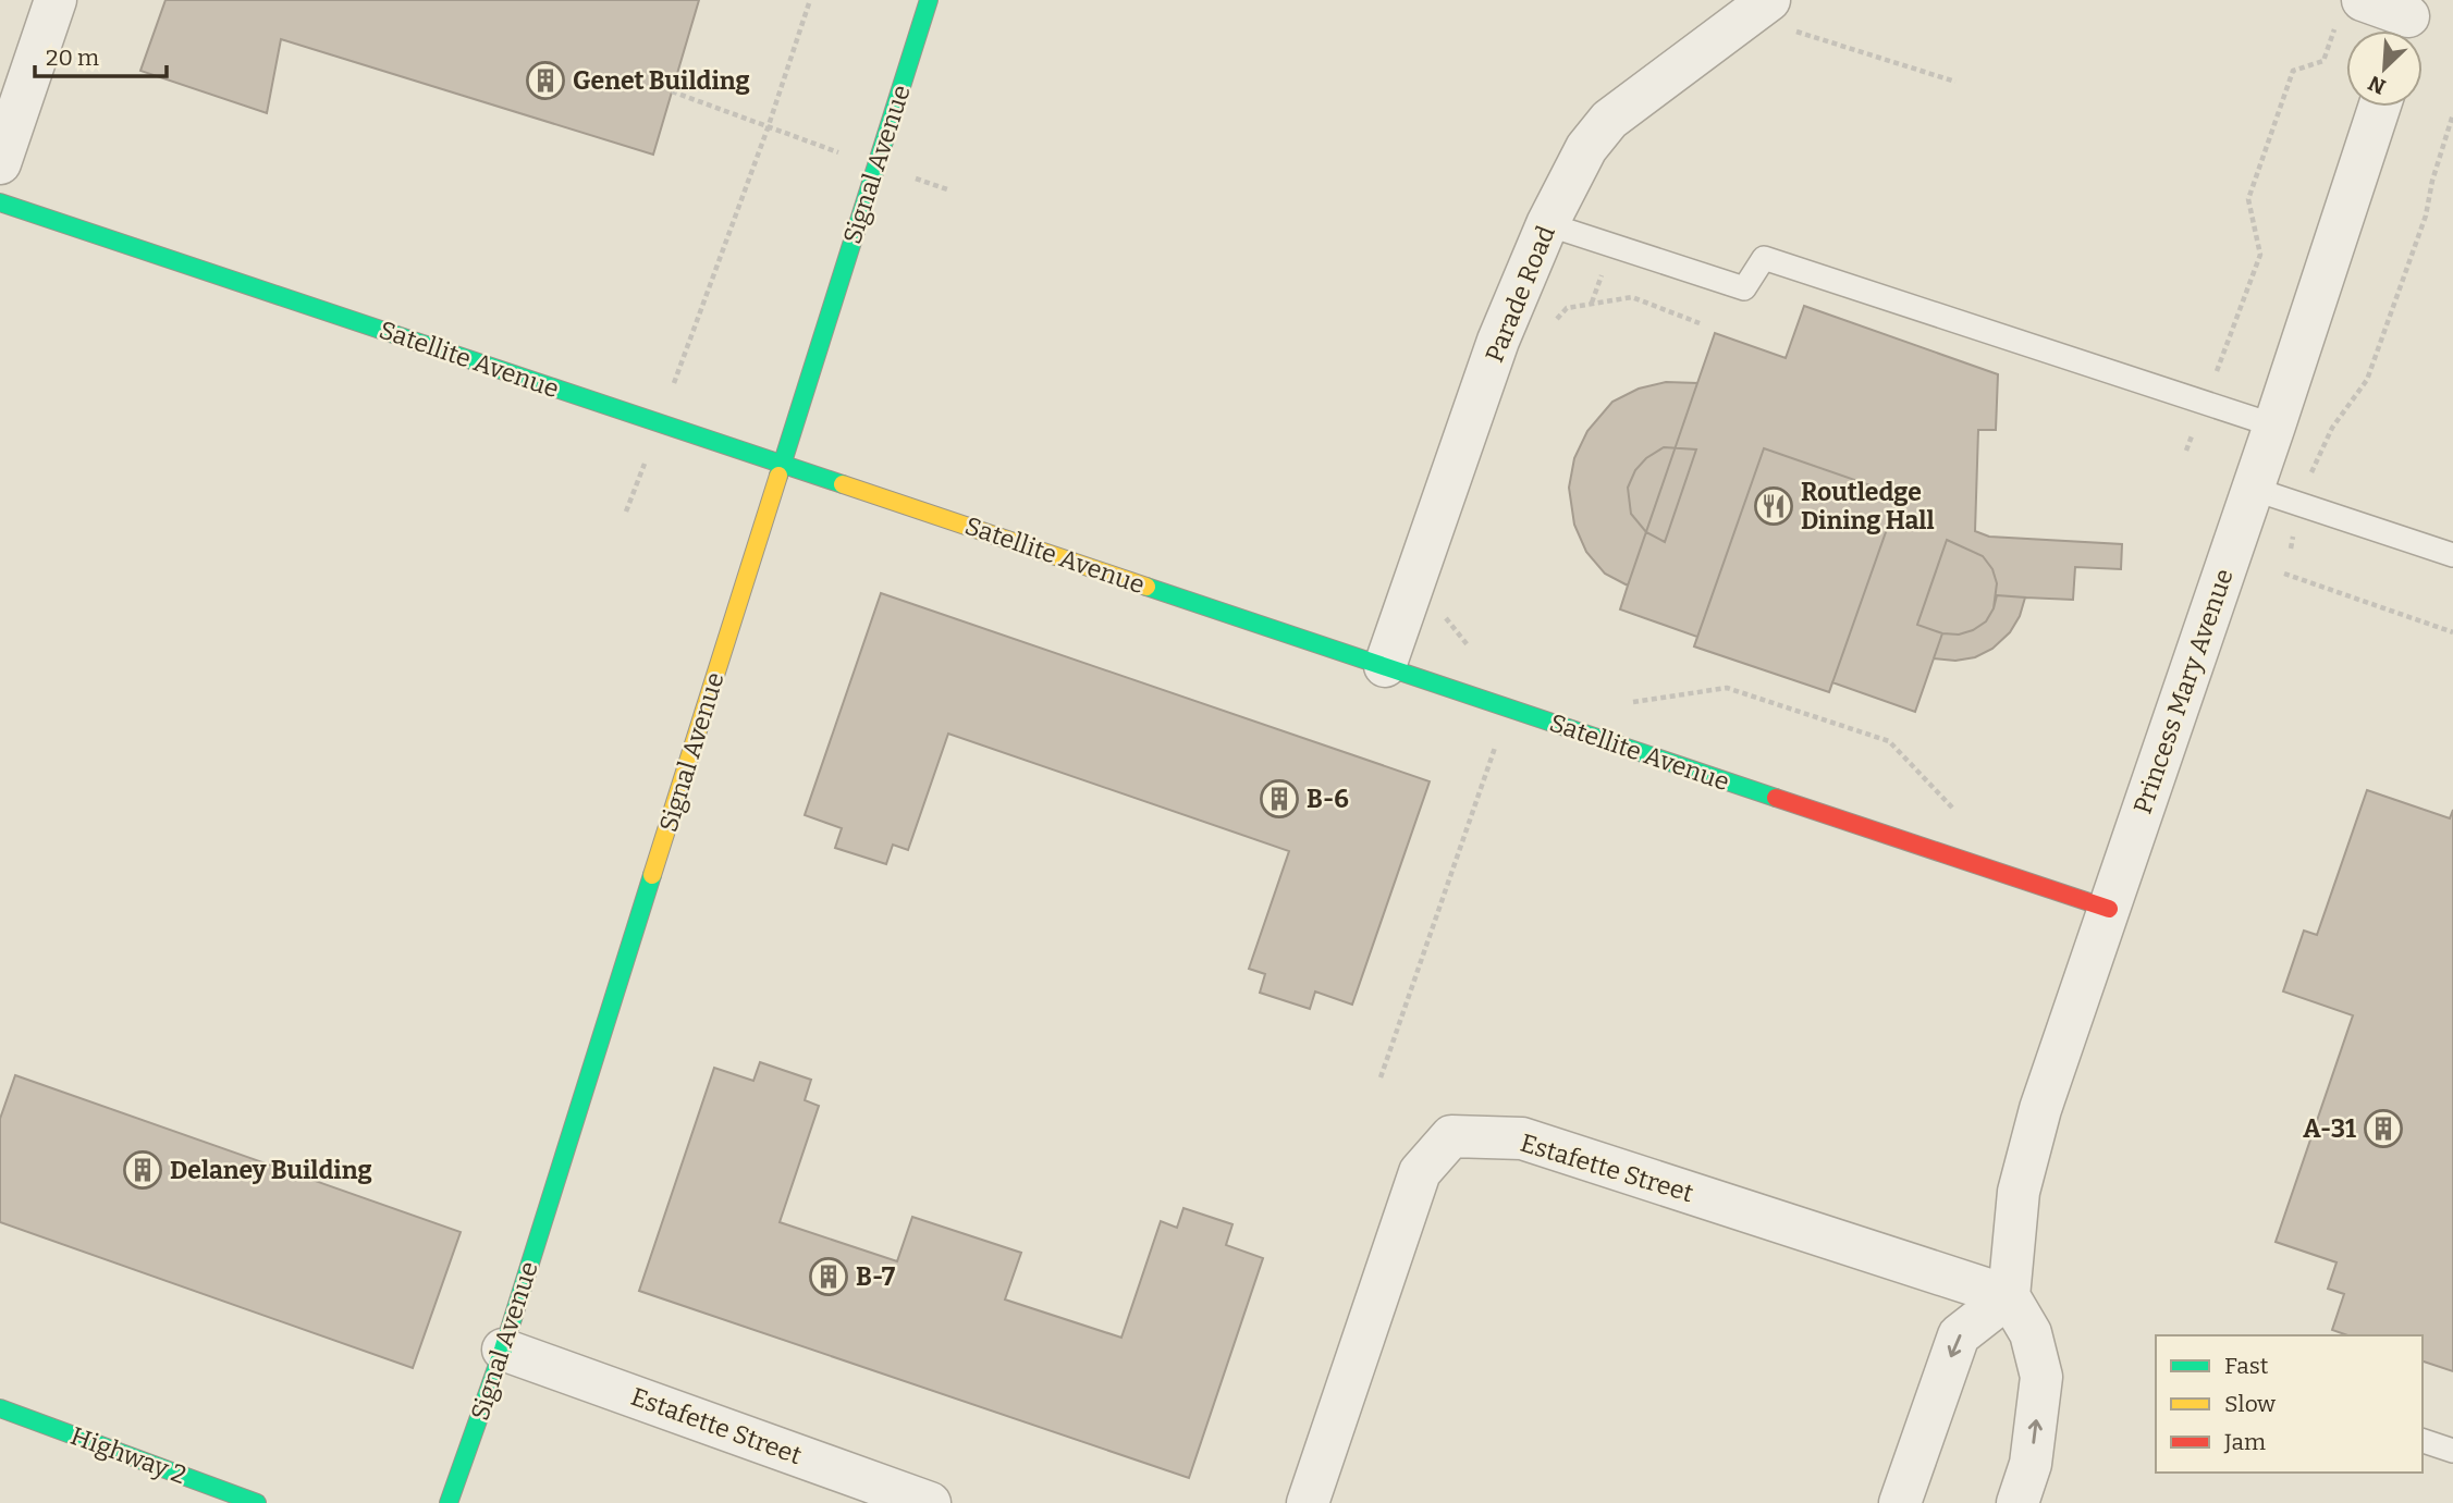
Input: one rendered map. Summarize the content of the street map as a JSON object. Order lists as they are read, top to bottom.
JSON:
{
  "streets": {
    "street": [
      "Signal Avenue",
      "Parade Road",
      "Satellite Avenue",
      "Princess Mary Avenue",
      "Estafette Street",
      "Highway 2"
    ]
  },
  "crossings": [
    ["Signal Avenue", "Satellite Avenue"],
    ["Signal Avenue", "Estafette Street"],
    ["Parade Road", "Satellite Avenue"],
    ["Satellite Avenue", "Princess Mary Avenue"],
    ["Princess Mary Avenue", "Estafette Street"]
  ],
  "places": {
    "building": [
      "Genet Building",
      "B-6",
      "A-31",
      "Delaney Building",
      "B-7"
    ],
    "restaurant": ["Routledge Dining Hall"]
  },
  "legend": ["Fast", "Slow", "Jam"],
  "scale_bar": "20 m",
  "north": "bottom left"
}
